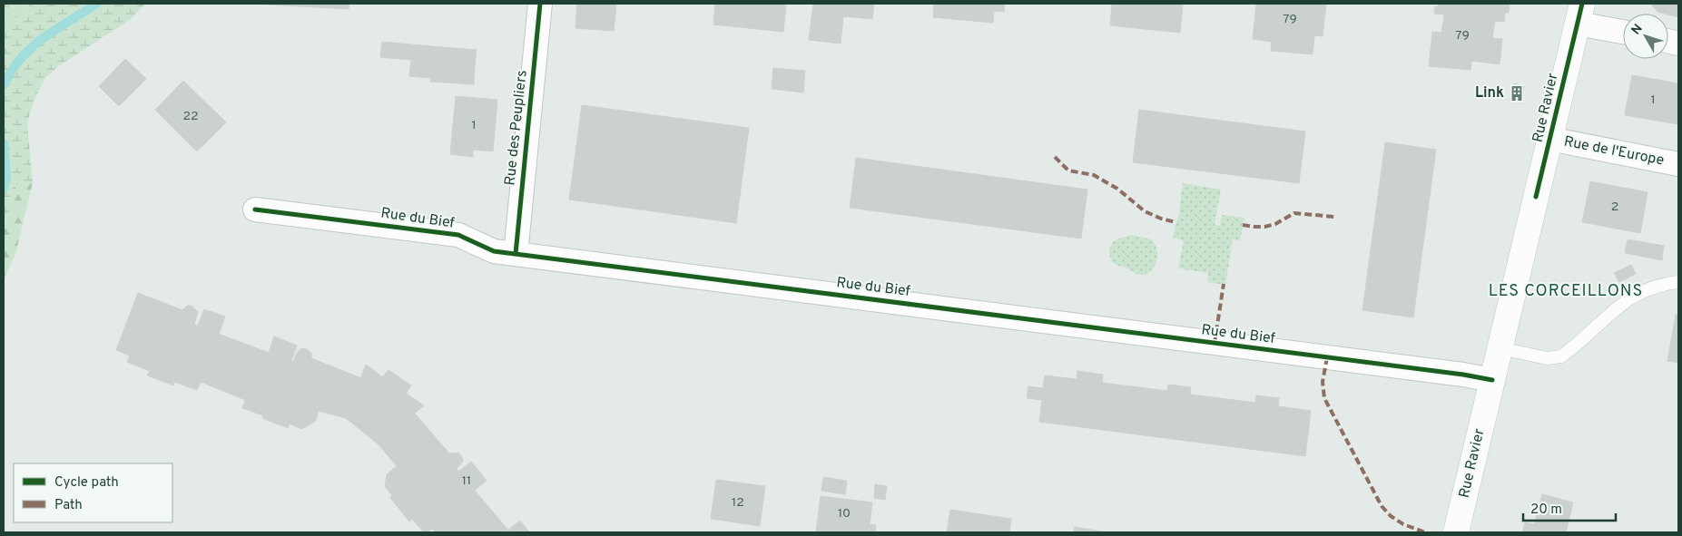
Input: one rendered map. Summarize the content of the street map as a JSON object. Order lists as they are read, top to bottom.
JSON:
{
  "streets": {
    "street": [
      "Rue Ravier",
      "Rue des Peupliers",
      "Rue de l'Europe",
      "Rue du Bief"
    ]
  },
  "crossings": [
    ["Rue Ravier", "Rue de l'Europe"],
    ["Rue Ravier", "Rue du Bief"],
    ["Rue des Peupliers", "Rue du Bief"]
  ],
  "districts": ["LES CORCEILLONS"],
  "places": {
    "building": ["Link"]
  },
  "house_numbers": [
    "79",
    "79",
    "1",
    "22",
    "1",
    "2",
    "11",
    "12",
    "10"
  ],
  "legend": ["Cycle path", "Path"],
  "scale_bar": "20 m",
  "north": "top left"
}
